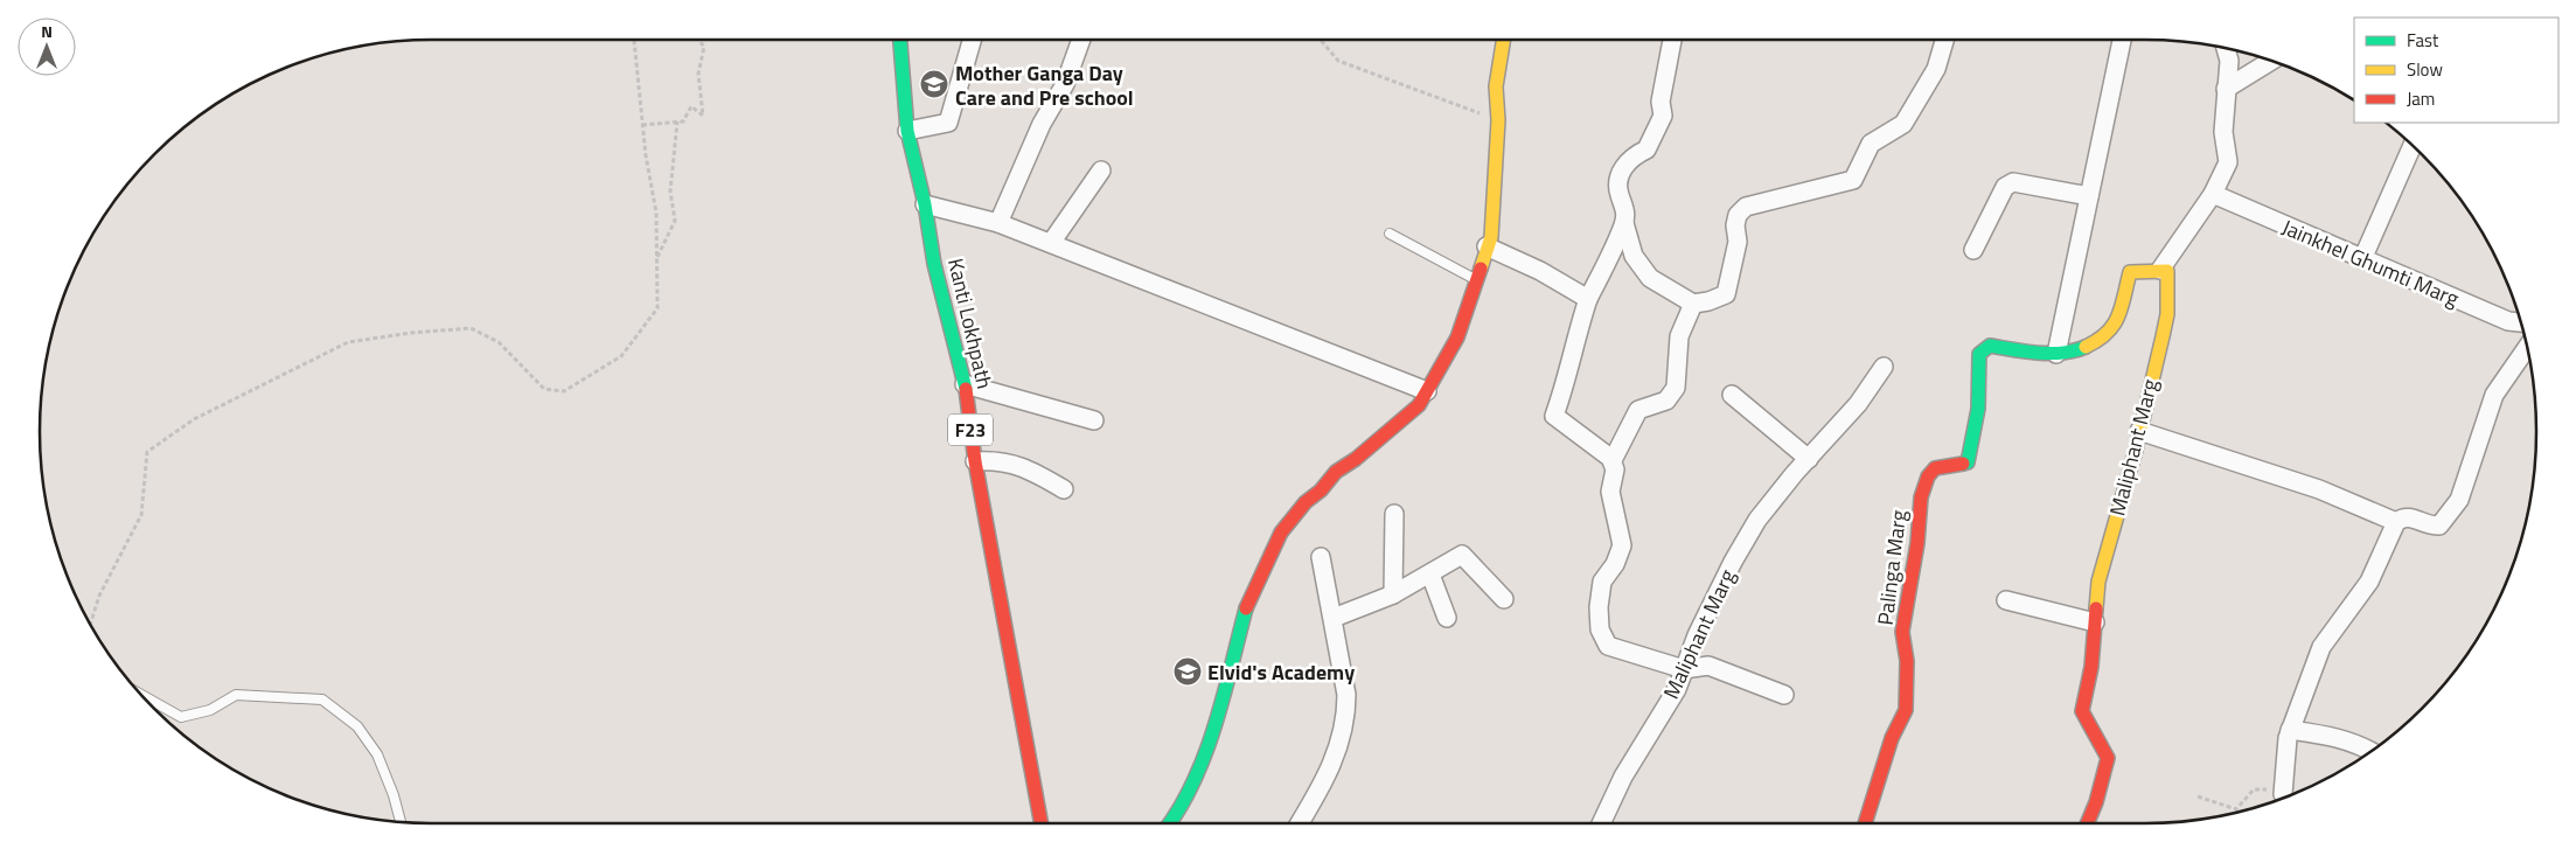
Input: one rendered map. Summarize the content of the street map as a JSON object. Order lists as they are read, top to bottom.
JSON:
{
  "streets": {
    "main road": [
      "Kanti Lokhpath",
      "F23",
      "Maliphant Marg",
      "Palinga Marg"
    ],
    "street": ["Jainkhel Ghumti Marg"]
  },
  "places": {
    "school or university": ["Mother Ganga Day Care and Pre school", "Elvid's Academy"]
  },
  "legend": ["Fast", "Slow", "Jam"],
  "north": "top"
}
